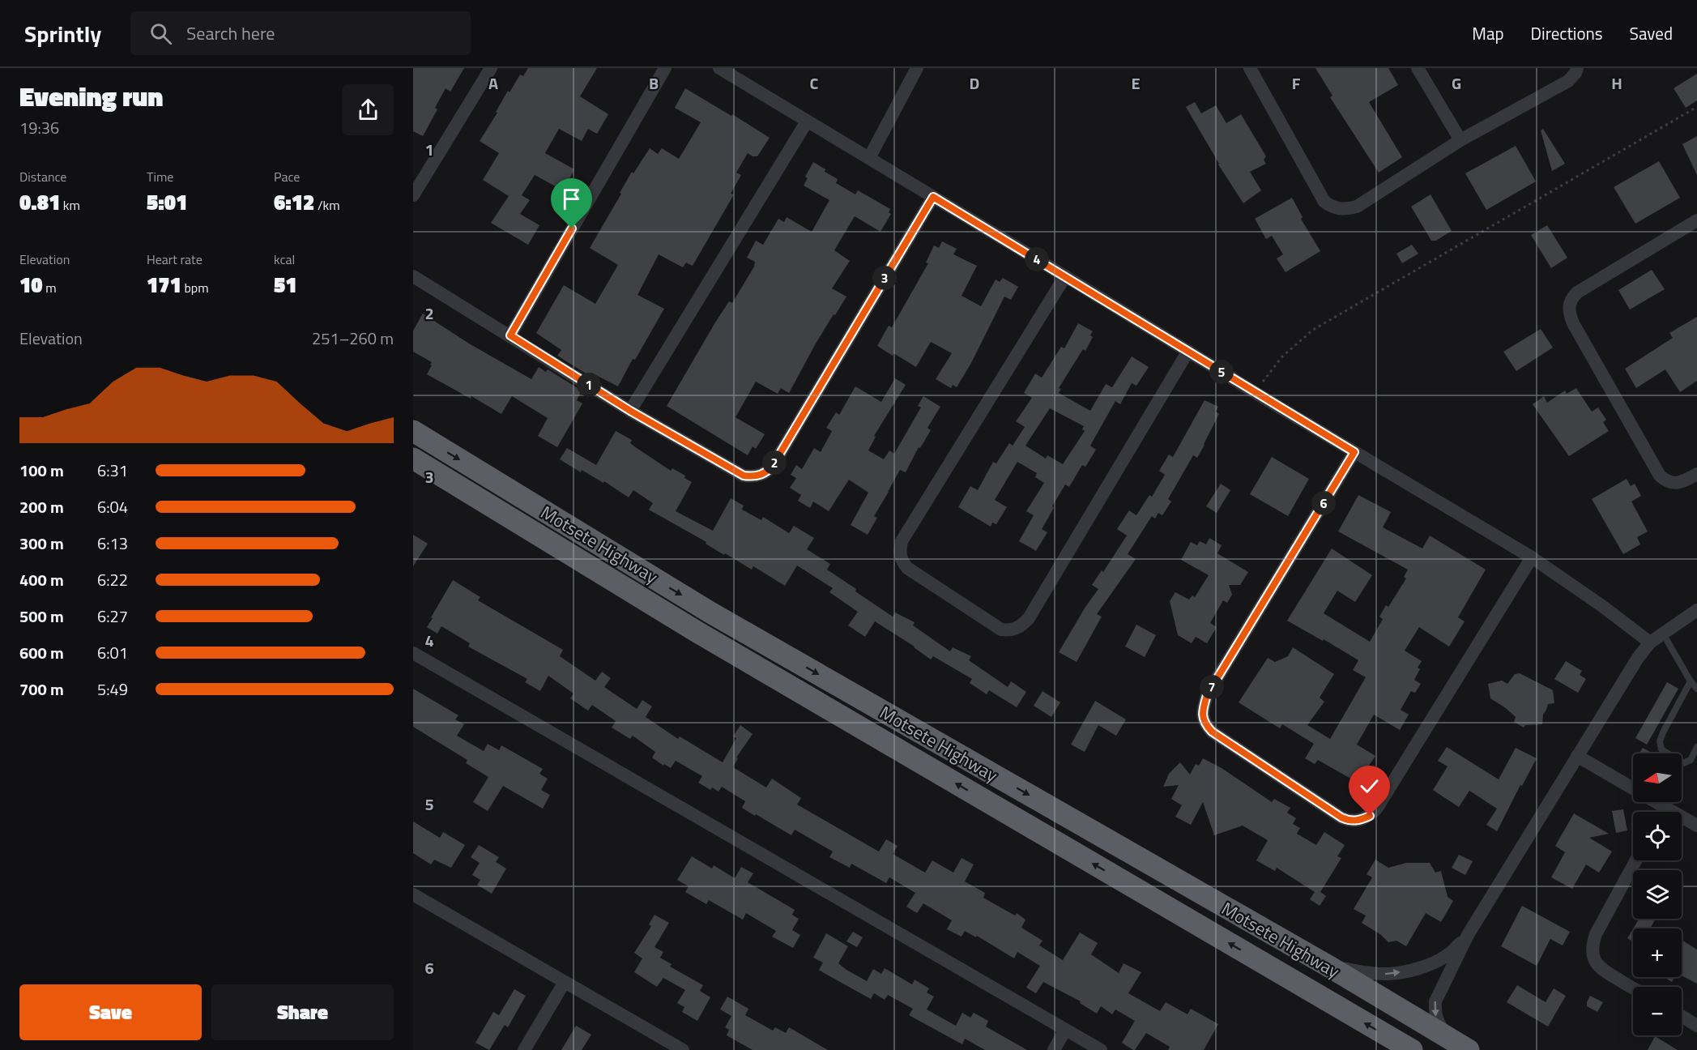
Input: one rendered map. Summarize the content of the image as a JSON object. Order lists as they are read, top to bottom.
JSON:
{
  "streets": {
    "highway": ["Motsete Highway"]
  },
  "north": "left",
  "page": {
    "header": "Sprintly",
    "search": "Search here",
    "nav": ["Map", "Directions", "Saved"],
    "heading": ["Evening run", "19:36"],
    "stats": [
      ["Distance", "0.81 km"],
      ["Time", "5:01"],
      ["Pace", "6:12 /km"],
      ["Elevation", "10 m"],
      ["Heart rate", "171 bpm"],
      ["kcal", "51"]
    ],
    "pins": [
      "4",
      "3",
      "5",
      "1",
      "2",
      "6",
      "7"
    ],
    "chart": ["Elevation", "251–260 m"],
    "list": [
      {
        "name": "100 m",
        "note": "6:31"
      },
      {
        "name": "200 m",
        "note": "6:04"
      },
      {
        "name": "300 m",
        "note": "6:13"
      },
      {
        "name": "400 m",
        "note": "6:22"
      },
      {
        "name": "500 m",
        "note": "6:27"
      },
      {
        "name": "600 m",
        "note": "6:01"
      },
      {
        "name": "700 m",
        "note": "5:49"
      }
    ],
    "map_buttons": ["+", "−"],
    "buttons": ["Save", "Share"]
  },
  "grid": {
    "columns": [
      "A",
      "B",
      "C",
      "D",
      "E",
      "F",
      "G",
      "H"
    ],
    "rows": [
      "1",
      "2",
      "3",
      "4",
      "5",
      "6"
    ]
  }
}
